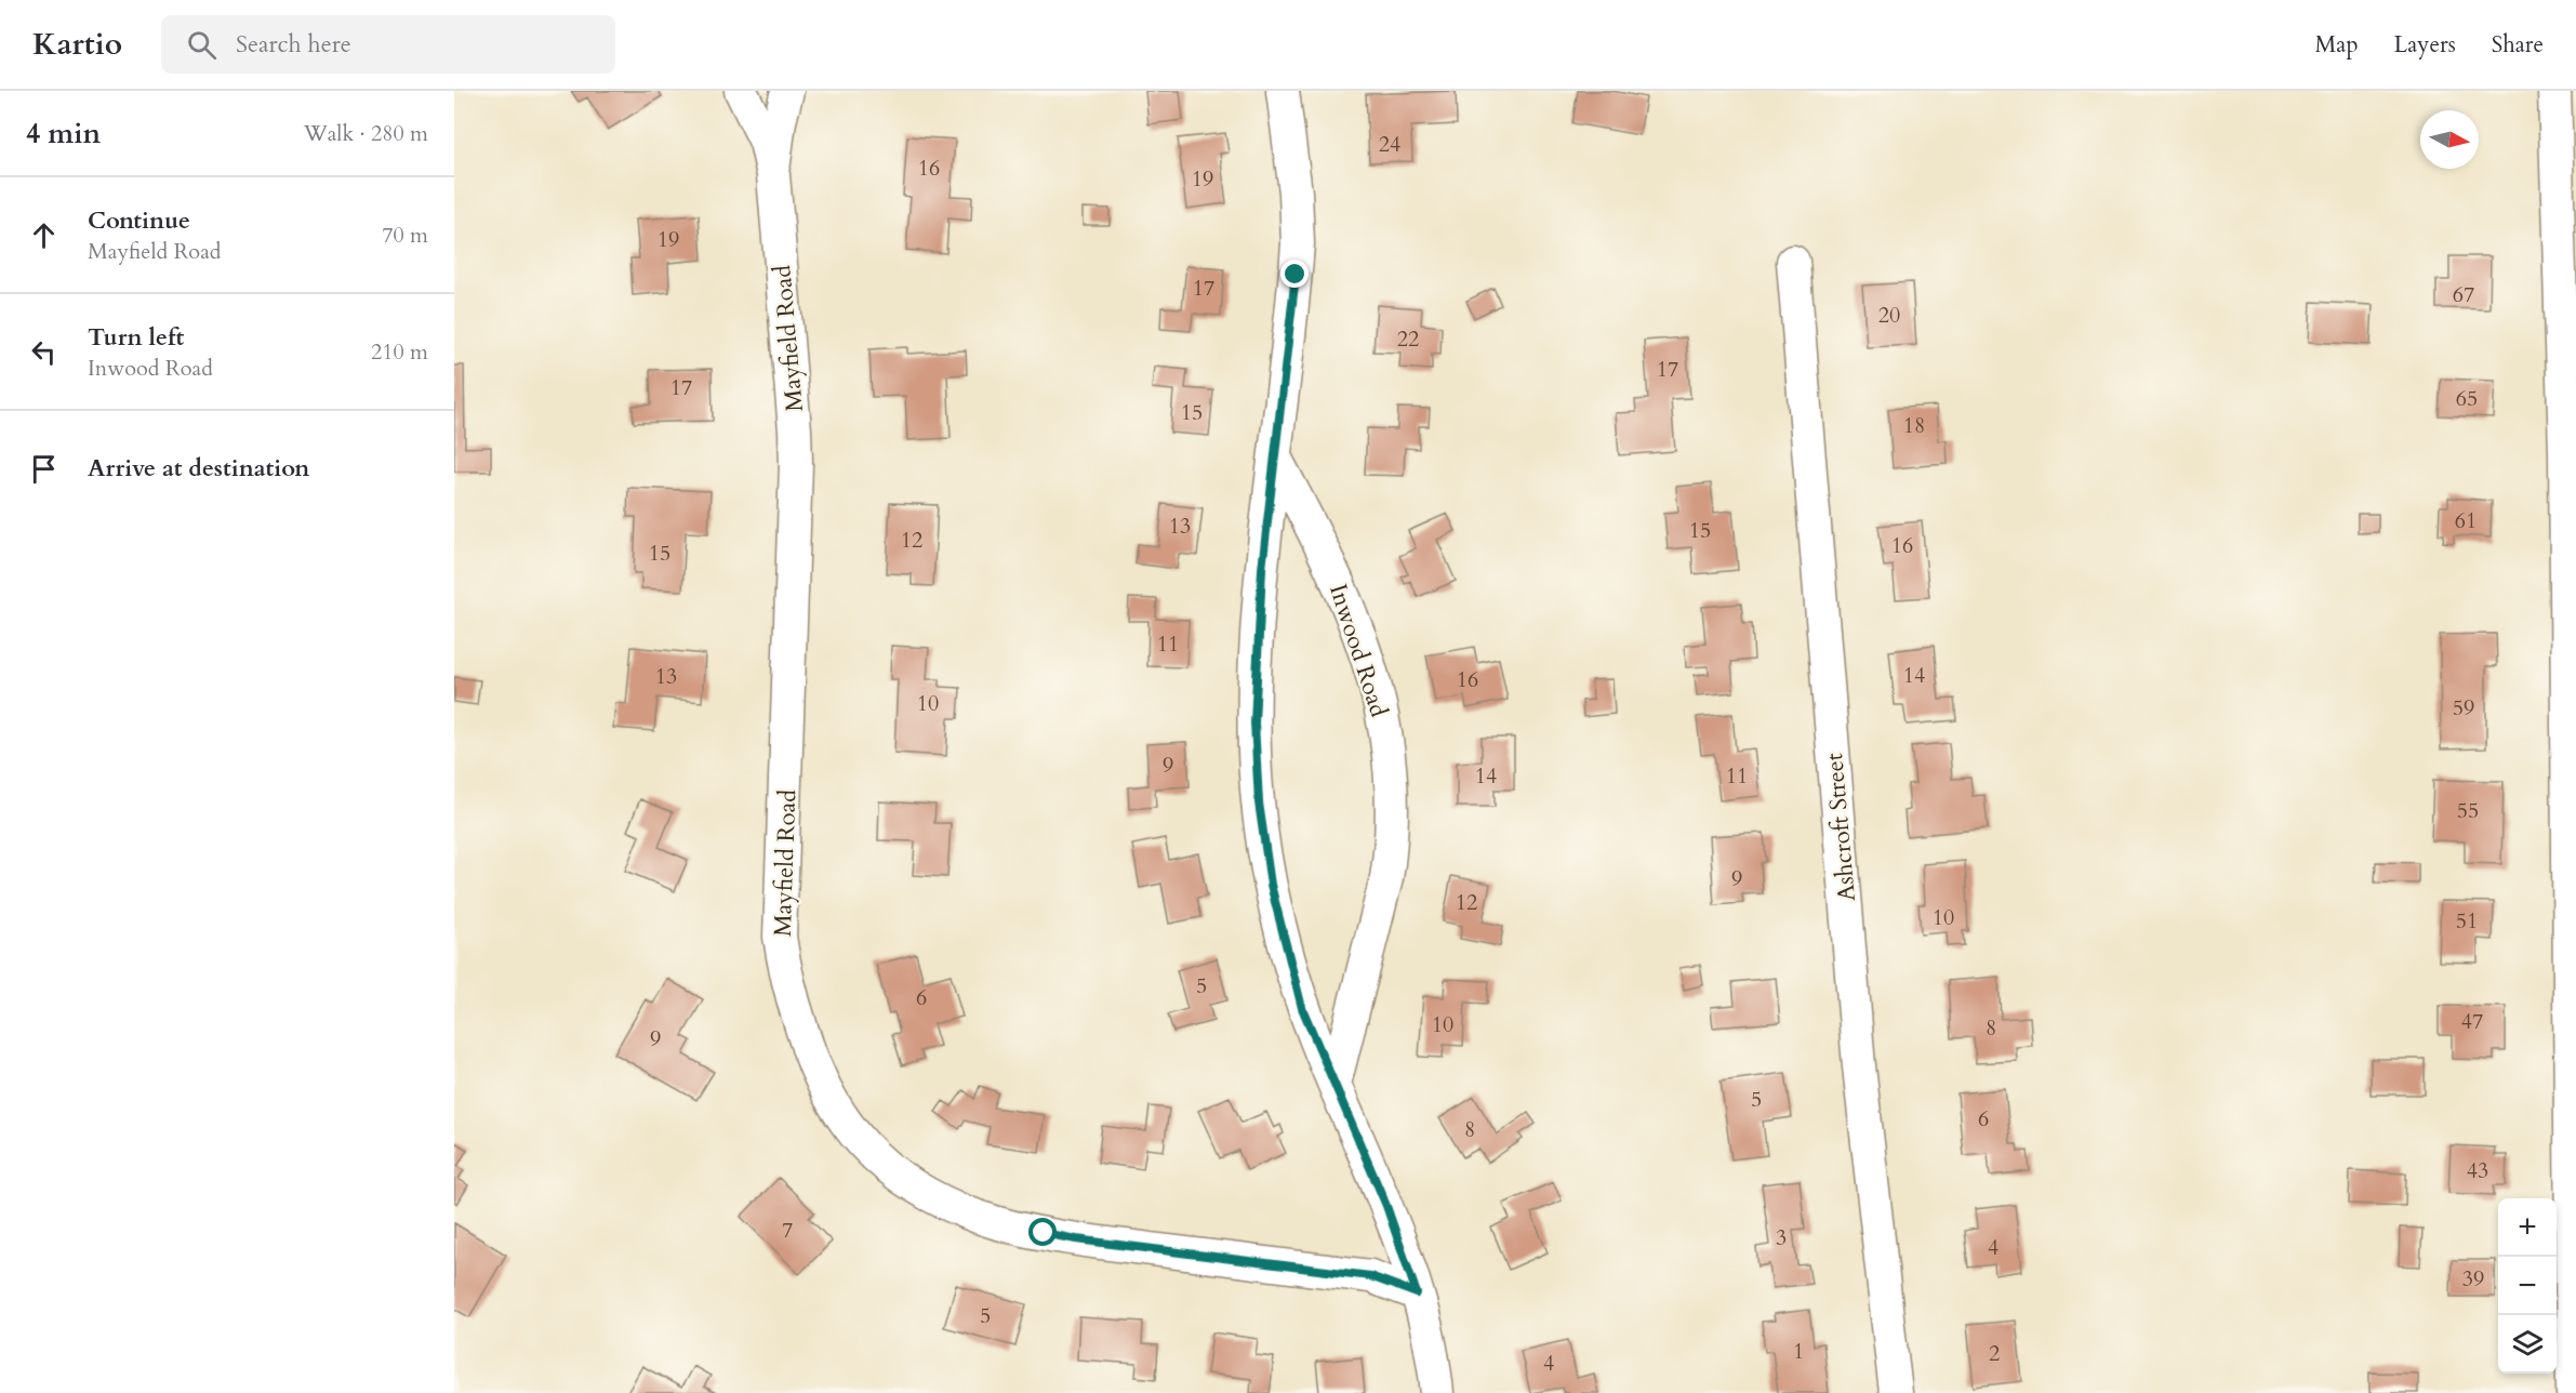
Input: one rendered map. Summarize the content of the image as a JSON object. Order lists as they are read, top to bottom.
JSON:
{
  "streets": {
    "street": ["Mayfield Road", "Inwood Road", "Ashcroft Street"]
  },
  "house_numbers": [
    "24",
    "16",
    "19",
    "19",
    "17",
    "67",
    "20",
    "22",
    "17",
    "17",
    "65",
    "15",
    "18",
    "61",
    "13",
    "15",
    "12",
    "16",
    "15",
    "11",
    "14",
    "13",
    "16",
    "10",
    "59",
    "9",
    "14",
    "11",
    "55",
    "9",
    "12",
    "10",
    "51",
    "5",
    "6",
    "47",
    "10",
    "8",
    "9",
    "5",
    "6",
    "8",
    "43",
    "7",
    "3",
    "4",
    "39",
    "5",
    "1",
    "2",
    "4"
  ],
  "north": "right",
  "page": {
    "header": "Kartio",
    "search": "Search here",
    "nav": ["Map", "Layers", "Share"],
    "heading": ["4 min", "Walk · 280 m"],
    "list": [
      ["Continue", "Mayfield Road", "70 m"],
      ["Turn left", "Inwood Road", "210 m"],
      "Arrive at destination"
    ],
    "map_buttons": ["+", "−"]
  }
}
